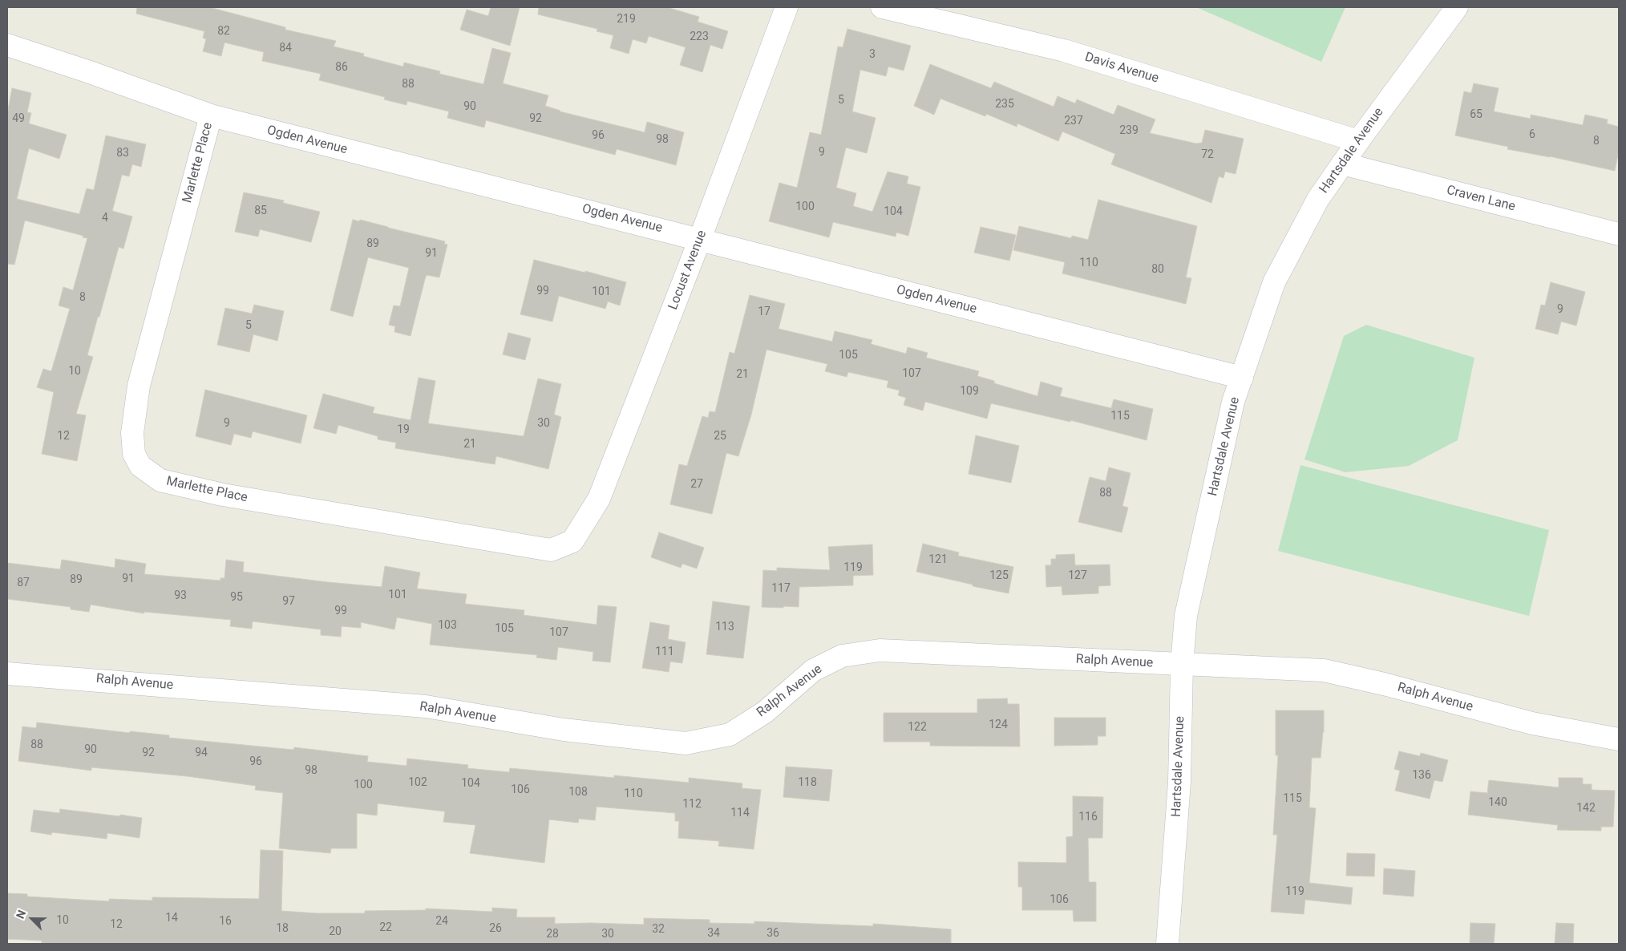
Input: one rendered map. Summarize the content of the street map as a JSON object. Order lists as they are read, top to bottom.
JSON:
{
  "streets": {
    "street": [
      "Davis Avenue",
      "Ogden Avenue",
      "Hartsdale Avenue",
      "Marlette Place",
      "Craven Lane",
      "Locust Avenue",
      "Ralph Avenue"
    ]
  },
  "crossings": [
    ["Davis Avenue", "Hartsdale Avenue"],
    ["Ogden Avenue", "Hartsdale Avenue"],
    ["Ogden Avenue", "Marlette Place"],
    ["Ogden Avenue", "Locust Avenue"],
    ["Hartsdale Avenue", "Craven Lane"],
    ["Hartsdale Avenue", "Ralph Avenue"],
    ["Marlette Place", "Locust Avenue"]
  ],
  "house_numbers": [
    "219",
    "82",
    "223",
    "84",
    "3",
    "86",
    "88",
    "5",
    "235",
    "90",
    "65",
    "49",
    "92",
    "237",
    "239",
    "6",
    "96",
    "98",
    "8",
    "9",
    "83",
    "72",
    "100",
    "85",
    "104",
    "4",
    "89",
    "91",
    "110",
    "80",
    "99",
    "101",
    "8",
    "9",
    "17",
    "5",
    "105",
    "10",
    "107",
    "21",
    "109",
    "115",
    "9",
    "30",
    "19",
    "12",
    "25",
    "21",
    "27",
    "88",
    "121",
    "119",
    "125",
    "127",
    "91",
    "89",
    "87",
    "117",
    "101",
    "93",
    "95",
    "97",
    "99",
    "103",
    "113",
    "105",
    "107",
    "111",
    "124",
    "122",
    "88",
    "90",
    "92",
    "94",
    "96",
    "98",
    "136",
    "102",
    "118",
    "104",
    "100",
    "106",
    "108",
    "110",
    "115",
    "140",
    "112",
    "142",
    "114",
    "116",
    "119",
    "106",
    "14",
    "10",
    "16",
    "24",
    "12",
    "22",
    "18",
    "26",
    "32",
    "20",
    "34",
    "36",
    "28",
    "30"
  ],
  "north": "top left"
}
